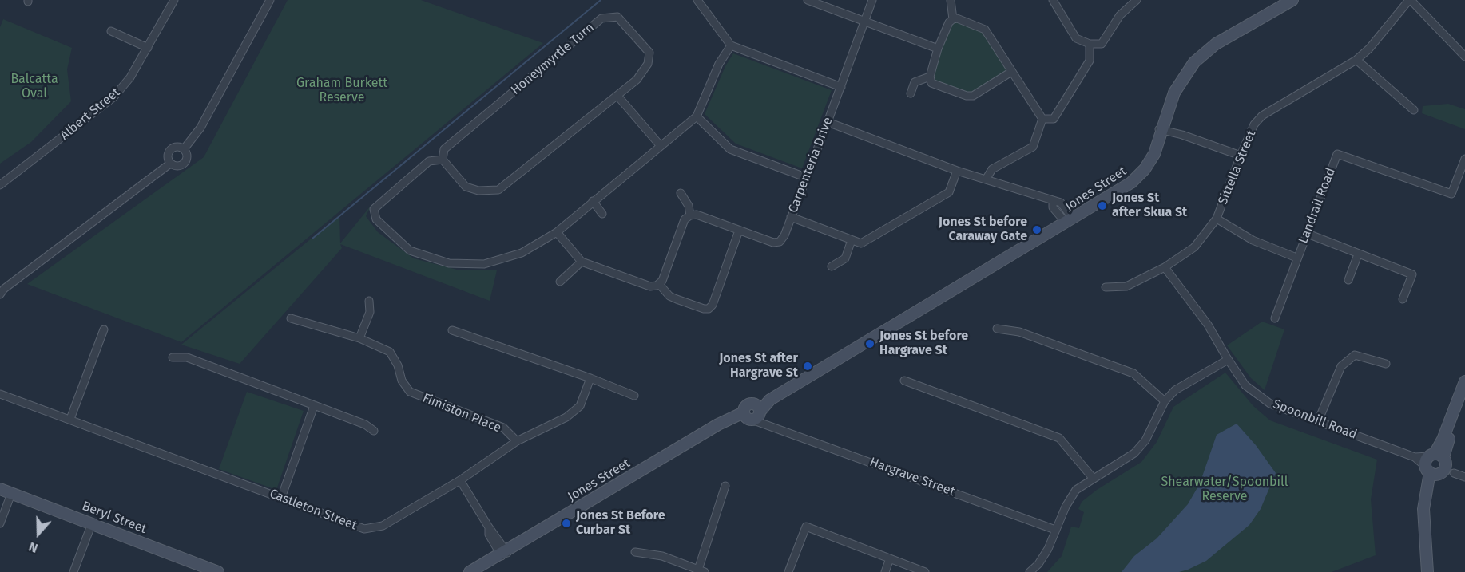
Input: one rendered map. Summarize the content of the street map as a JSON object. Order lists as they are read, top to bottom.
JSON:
{
  "streets": {
    "street": [
      "Honeymyrtle Turn",
      "Albert Street",
      "Carpenteria Drive",
      "Sittella Street",
      "Jones Street",
      "Landrail Road",
      "Fimiston Place",
      "Spoonbill Road",
      "Hargrave Street",
      "Castleton Street",
      "Beryl Street"
    ]
  },
  "crossings": [
    ["Sittella Street", "Spoonbill Road"],
    ["Jones Street", "Hargrave Street"],
    ["Fimiston Place", "Castleton Street"]
  ],
  "parks": ["Balcatta Oval", "Graham Burkett Reserve", "Shearwater/Spoonbill Reserve"],
  "places": [
    "Jones St after Skua St",
    "Jones St before Caraway Gate",
    "Jones St before Hargrave St",
    "Jones St after Hargrave St",
    "Jones St Before Curbar St"
  ],
  "north": "bottom"
}
